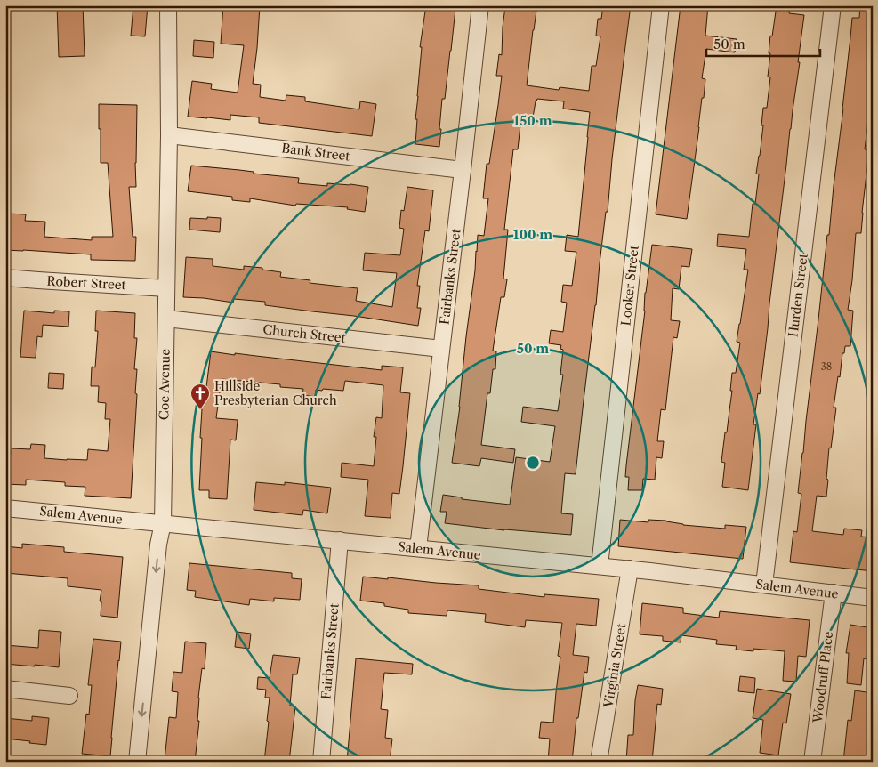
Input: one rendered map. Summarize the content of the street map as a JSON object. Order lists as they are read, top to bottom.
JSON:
{
  "streets": {
    "street": [
      "Bank Street",
      "Fairbanks Street",
      "Robert Street",
      "Looker Street",
      "Hurden Street",
      "Church Street",
      "Coe Avenue",
      "Salem Avenue",
      "Virginia Street",
      "Woodruff Place"
    ]
  },
  "crossings": [
    ["Bank Street", "Fairbanks Street"],
    ["Bank Street", "Coe Avenue"],
    ["Fairbanks Street", "Church Street"],
    ["Fairbanks Street", "Salem Avenue"],
    ["Robert Street", "Coe Avenue"],
    ["Looker Street", "Salem Avenue"],
    ["Hurden Street", "Salem Avenue"],
    ["Church Street", "Coe Avenue"],
    ["Coe Avenue", "Salem Avenue"],
    ["Salem Avenue", "Virginia Street"],
    ["Salem Avenue", "Woodruff Place"]
  ],
  "places": {
    "church": ["Hillside Presbyterian Church"]
  },
  "house_numbers": ["38"],
  "scale_bar": "50 m",
  "rings": ["150 m", "100 m", "50 m"]
}
